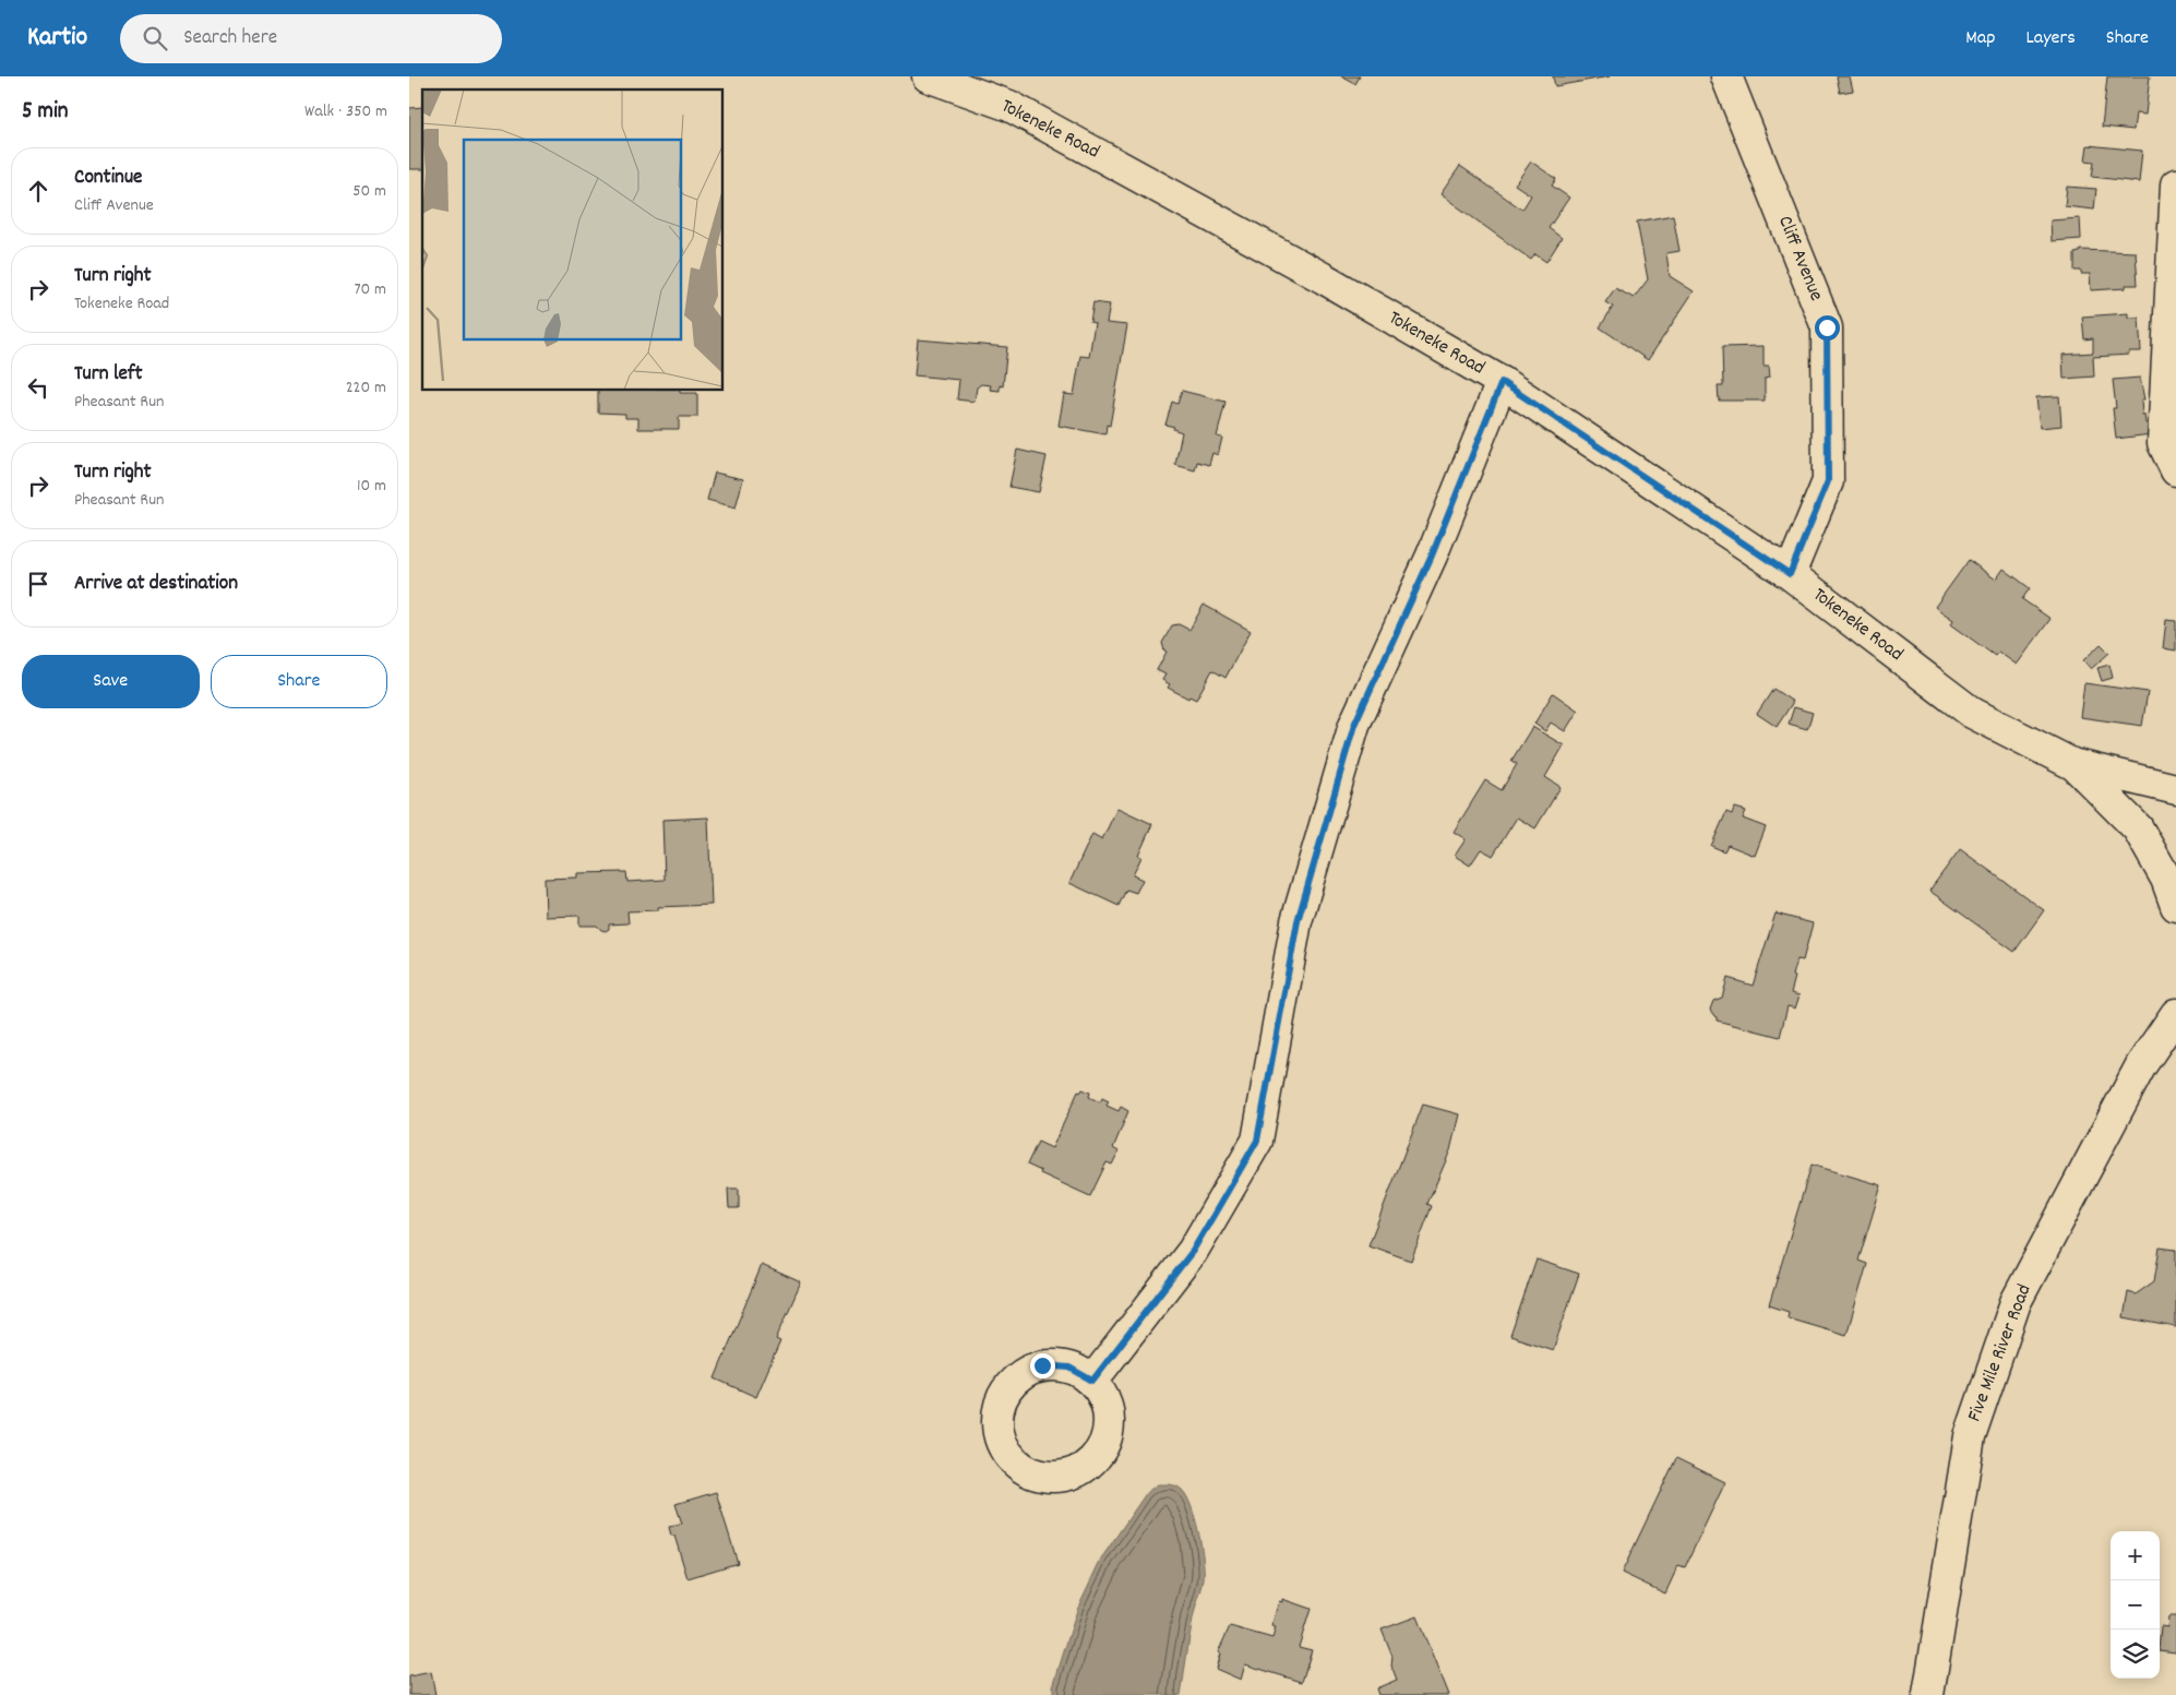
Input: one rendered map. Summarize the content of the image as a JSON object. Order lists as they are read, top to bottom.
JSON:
{
  "streets": {
    "street": ["Tokeneke Road", "Cliff Avenue", "Five Mile River Road"]
  },
  "crossings": [
    ["Tokeneke Road", "Cliff Avenue"]
  ],
  "page": {
    "header": "Kartio",
    "search": "Search here",
    "nav": ["Map", "Layers", "Share"],
    "heading": ["5 min", "Walk · 350 m"],
    "list": [
      ["Continue", "Cliff Avenue", "50 m"],
      ["Turn right", "Tokeneke Road", "70 m"],
      ["Turn left", "Pheasant Run", "220 m"],
      ["Turn right", "Pheasant Run", "10 m"],
      "Arrive at destination"
    ],
    "buttons": ["Save", "Share"],
    "map_buttons": ["+", "−"]
  }
}
